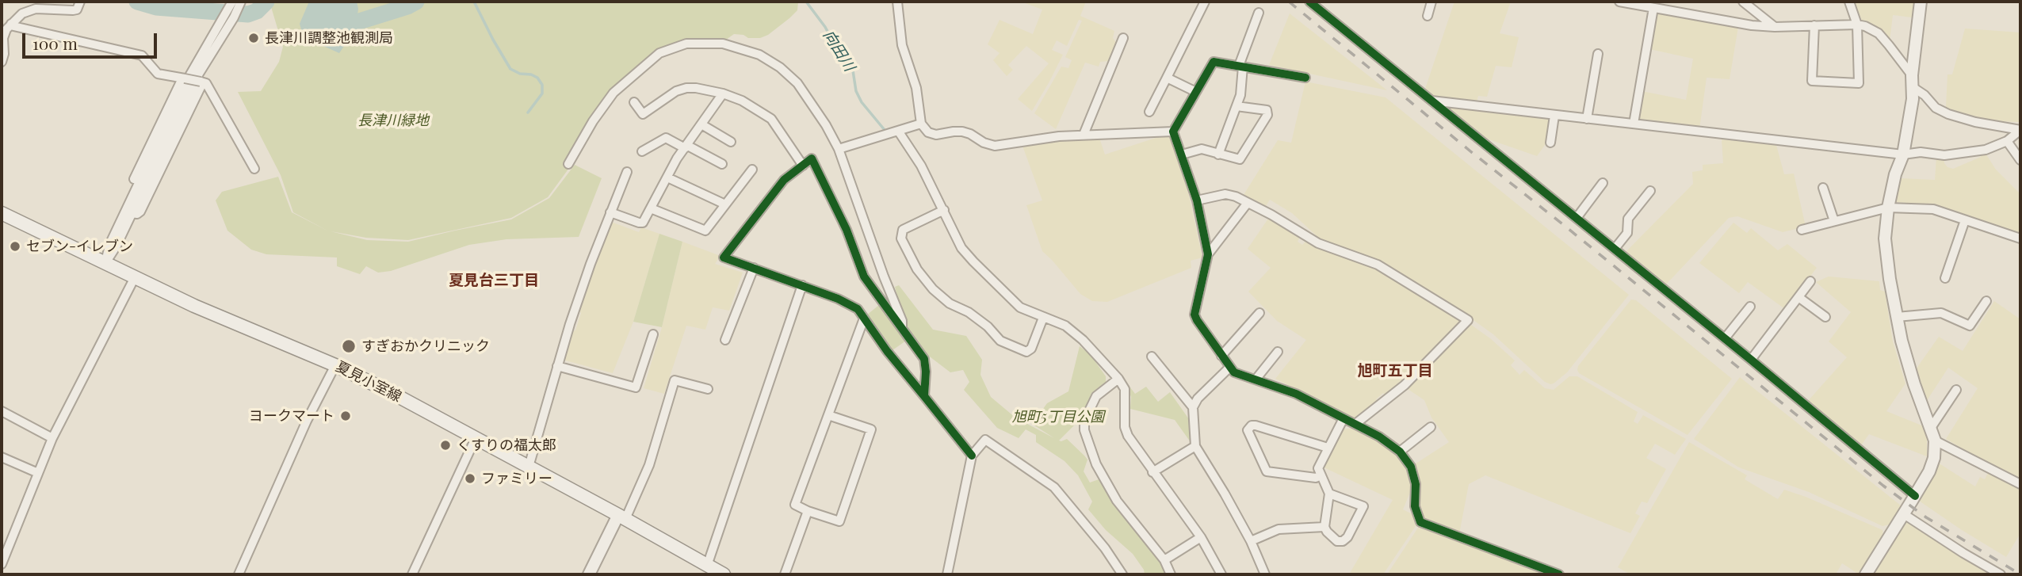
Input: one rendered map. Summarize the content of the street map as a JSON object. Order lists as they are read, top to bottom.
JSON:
{
  "streets": {
    "main road": ["夏見小室線"]
  },
  "districts": ["夏見台三丁目", "旭町五丁目"],
  "water": ["向田川"],
  "parks": ["長津川緑地", "旭町5丁目公園"],
  "places": [
    "長津川調整池観測局",
    "セブン-イレブン",
    "すぎおかクリニック",
    "ヨークマート",
    "くすりの福太郎",
    "ファミリー"
  ],
  "scale_bar": "100 m"
}
